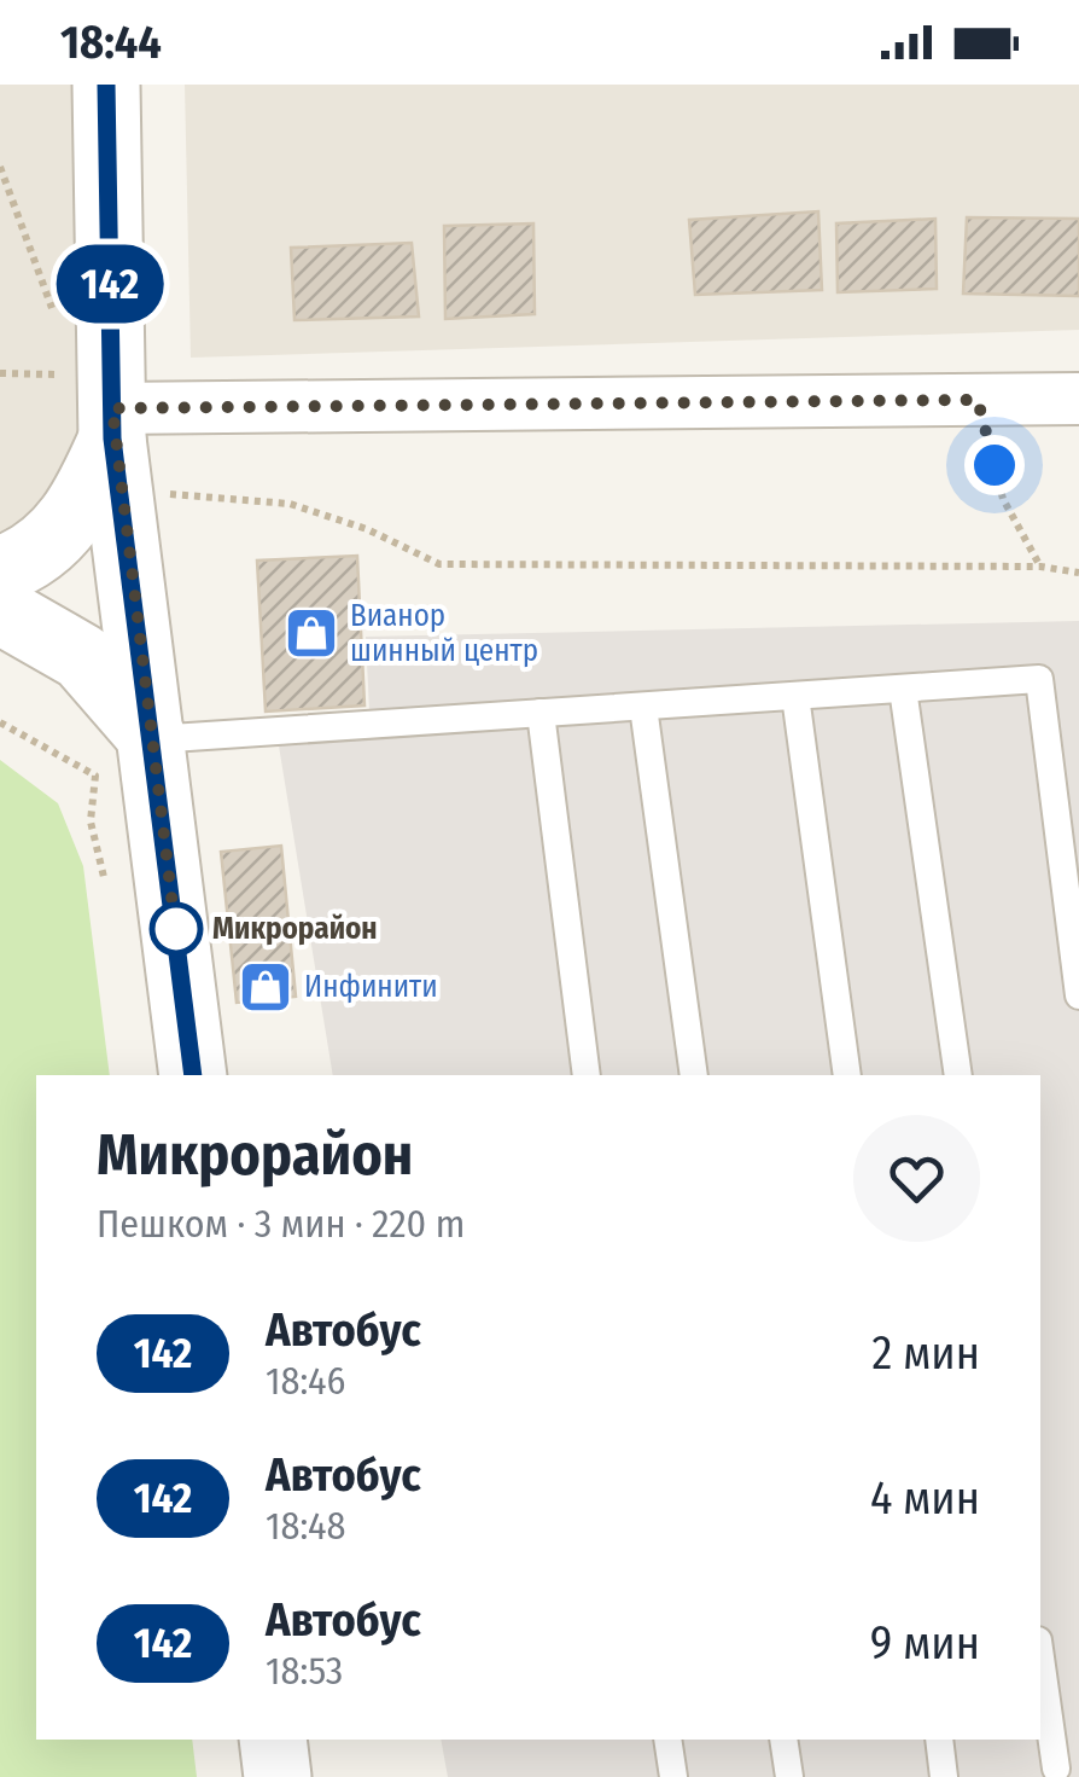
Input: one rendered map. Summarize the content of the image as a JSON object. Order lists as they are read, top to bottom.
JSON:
{
  "places": {
    "shop": ["Вианор шинный центр", "Инфинити"],
    "other": ["Микрорайон"]
  },
  "lines": ["bus line 142"],
  "page": {
    "status": "18:44",
    "on_map": "142",
    "heading": ["Микрорайон", "Пешком · 3 мин · 220 m"],
    "list": [
      {
        "mark": "142",
        "name": "Автобус",
        "note": "18:46",
        "value": "2 мин"
      },
      {
        "mark": "142",
        "name": "Автобус",
        "note": "18:48",
        "value": "4 мин"
      },
      {
        "mark": "142",
        "name": "Автобус",
        "note": "18:53",
        "value": "9 мин"
      }
    ]
  }
}
